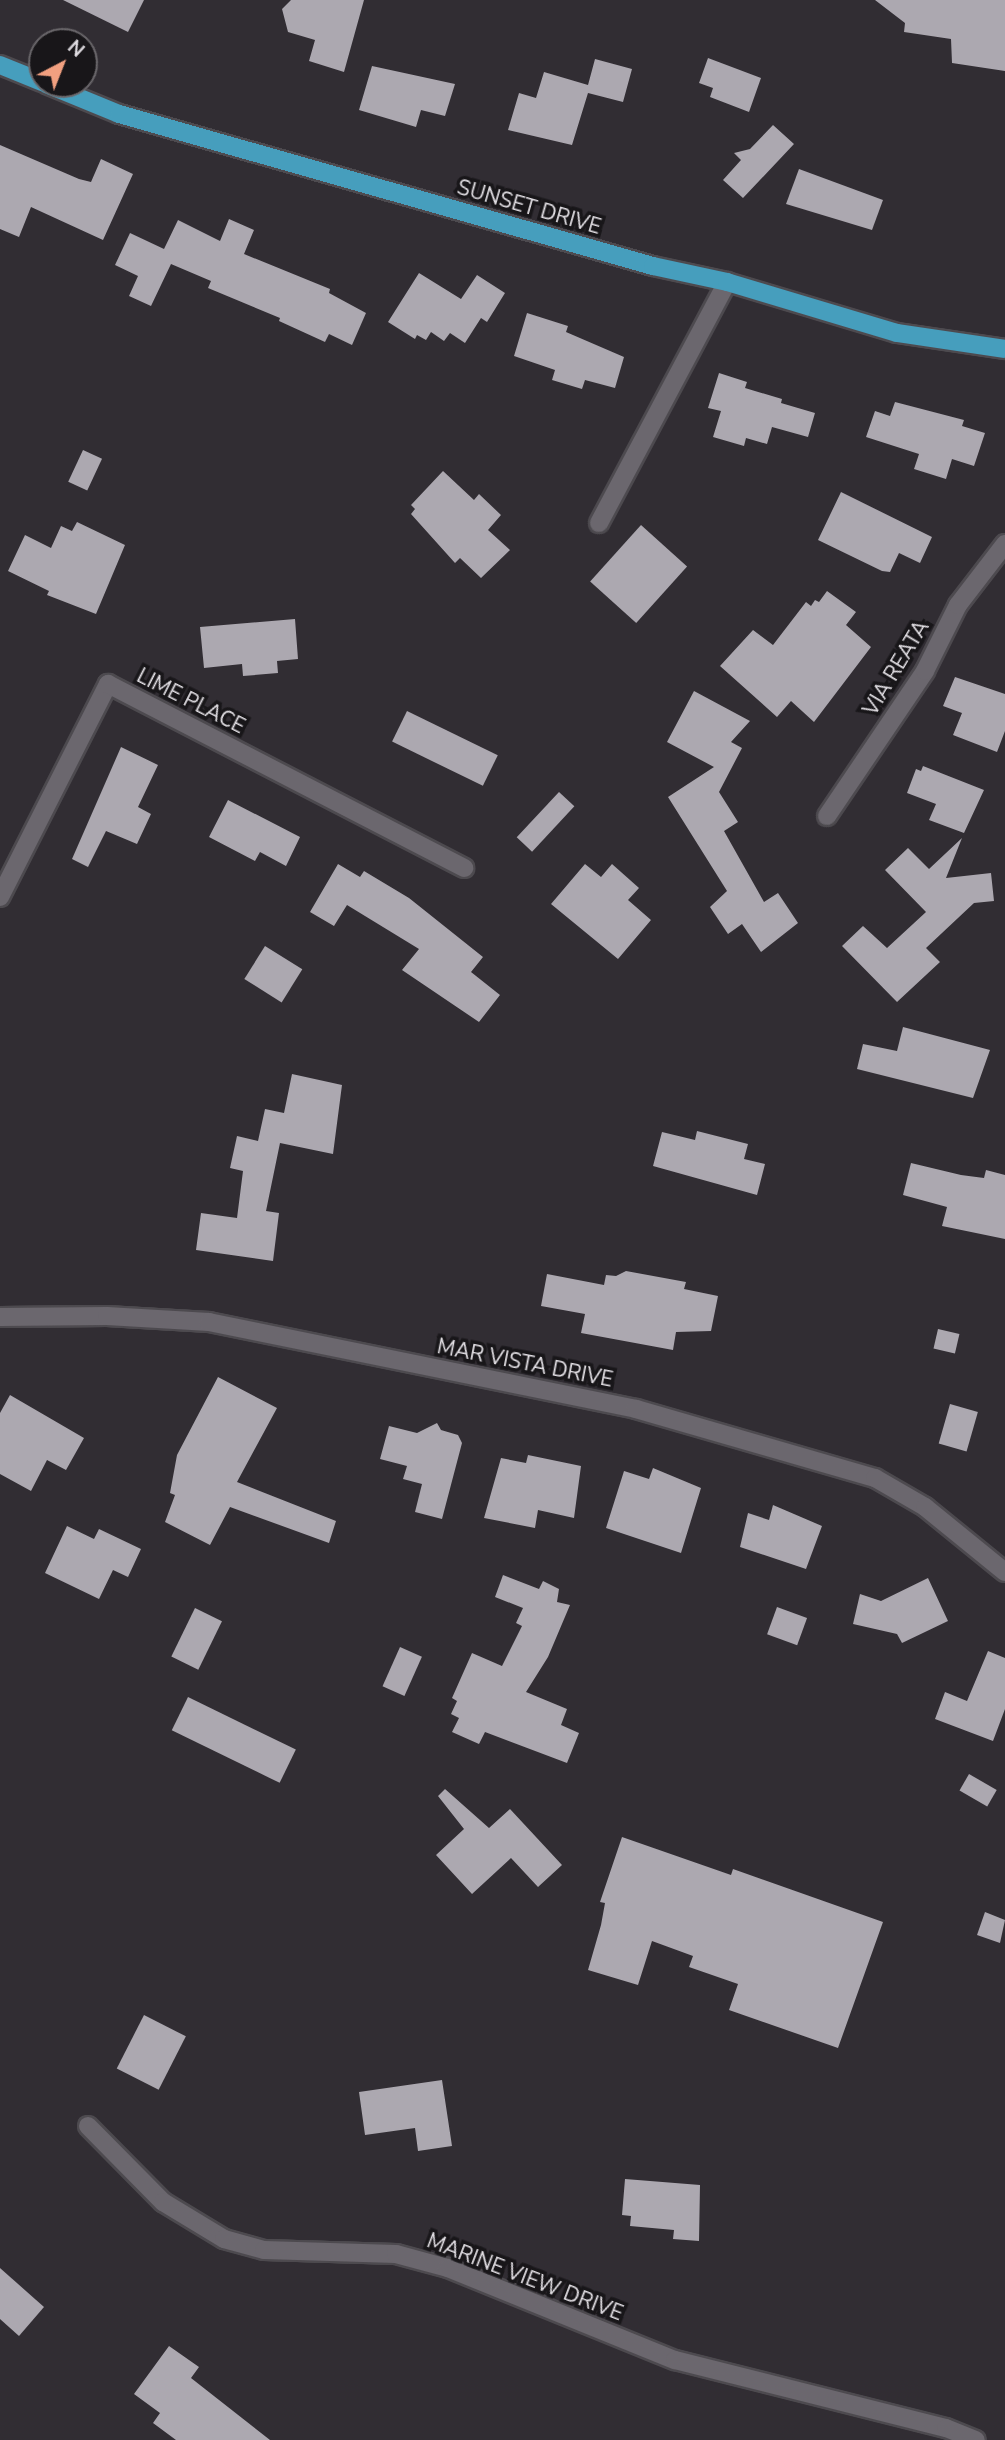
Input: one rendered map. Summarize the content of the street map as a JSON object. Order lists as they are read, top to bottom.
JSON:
{
  "streets": {
    "main road": ["SUNSET DRIVE"],
    "street": [
      "VIA REATA",
      "LIME PLACE",
      "MAR VISTA DRIVE",
      "MARINE VIEW DRIVE"
    ]
  },
  "north": "top right"
}
